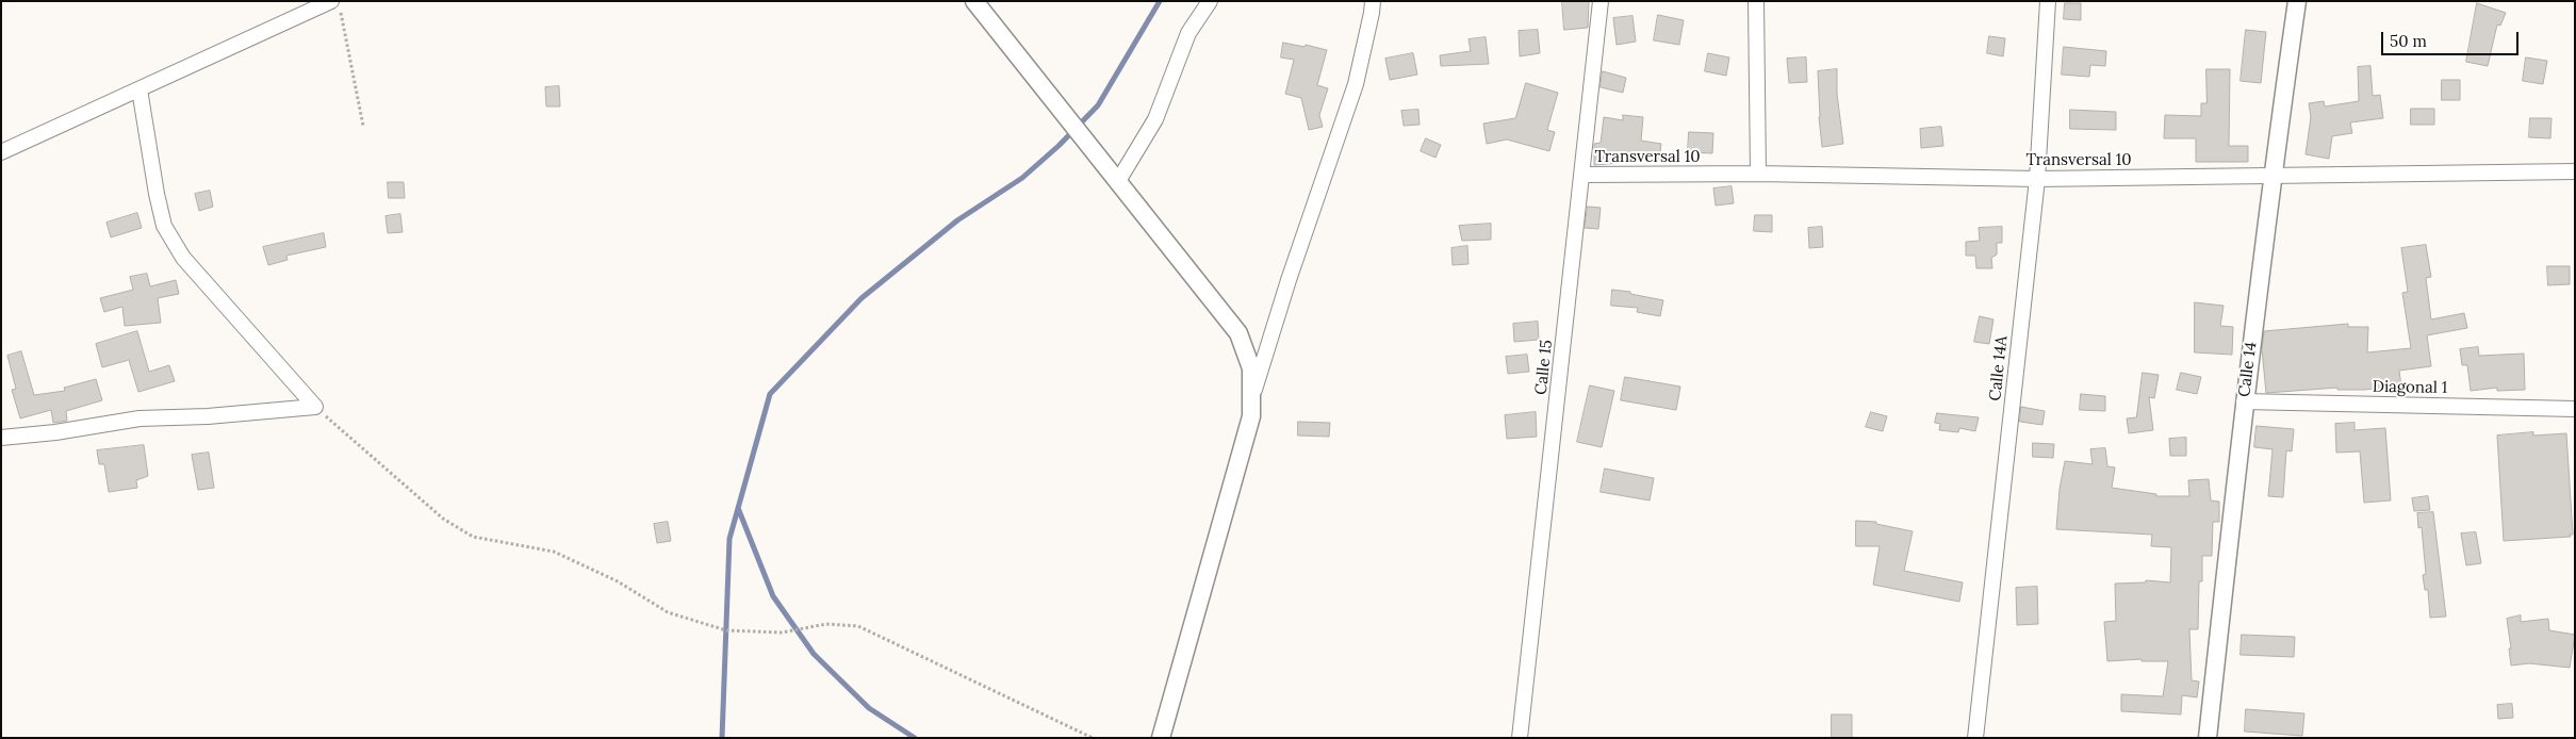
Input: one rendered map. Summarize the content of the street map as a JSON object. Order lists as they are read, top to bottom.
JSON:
{
  "streets": {
    "street": [
      "Transversal 10",
      "Calle 15",
      "Calle 14A",
      "Calle 14",
      "Diagonal 1"
    ]
  },
  "crossings": [
    ["Transversal 10", "Calle 15"],
    ["Transversal 10", "Calle 14A"],
    ["Transversal 10", "Calle 14"],
    ["Calle 14", "Diagonal 1"]
  ],
  "scale_bar": "50 m"
}
